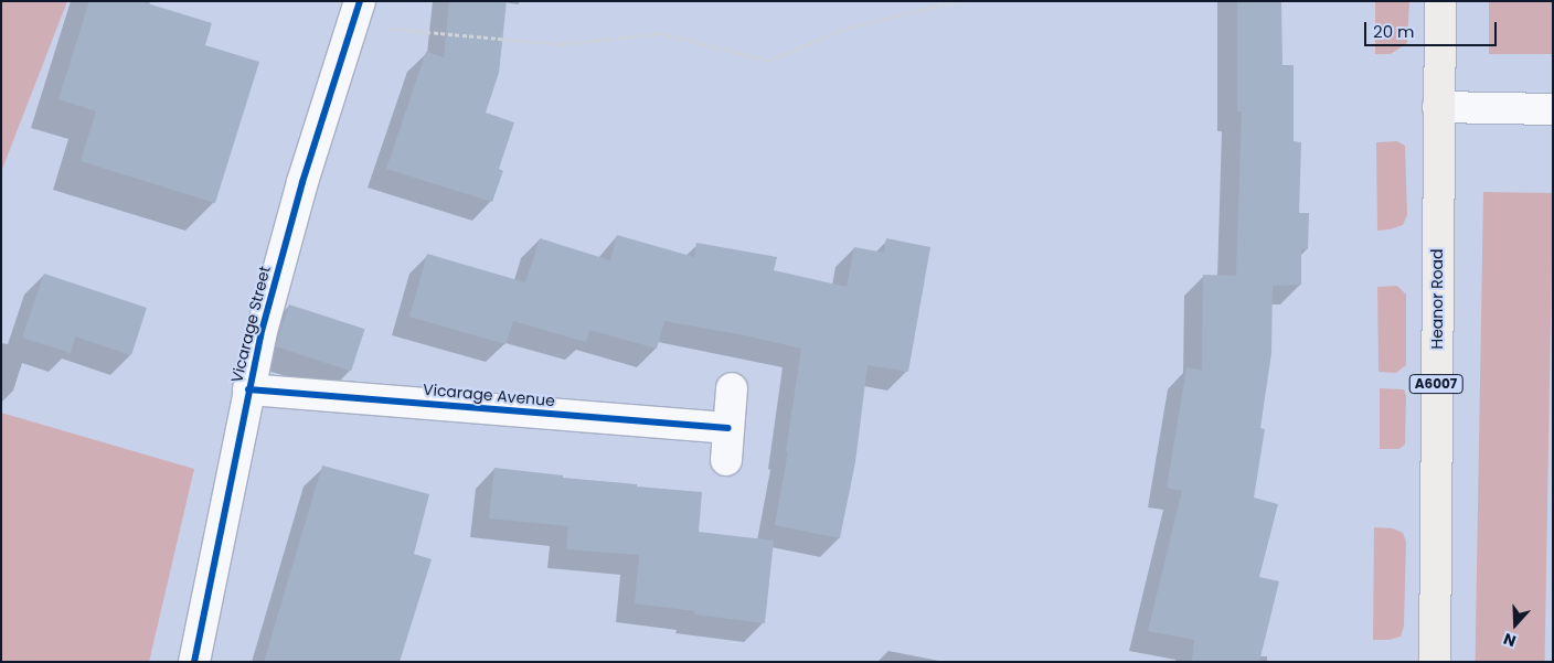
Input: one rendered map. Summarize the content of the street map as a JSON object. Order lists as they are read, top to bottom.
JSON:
{
  "streets": {
    "main road": ["Heanor Road", "A6007"],
    "street": ["Vicarage Street", "Vicarage Avenue"]
  },
  "crossings": [
    ["Vicarage Street", "Vicarage Avenue"]
  ],
  "scale_bar": "20 m",
  "north": "bottom"
}
